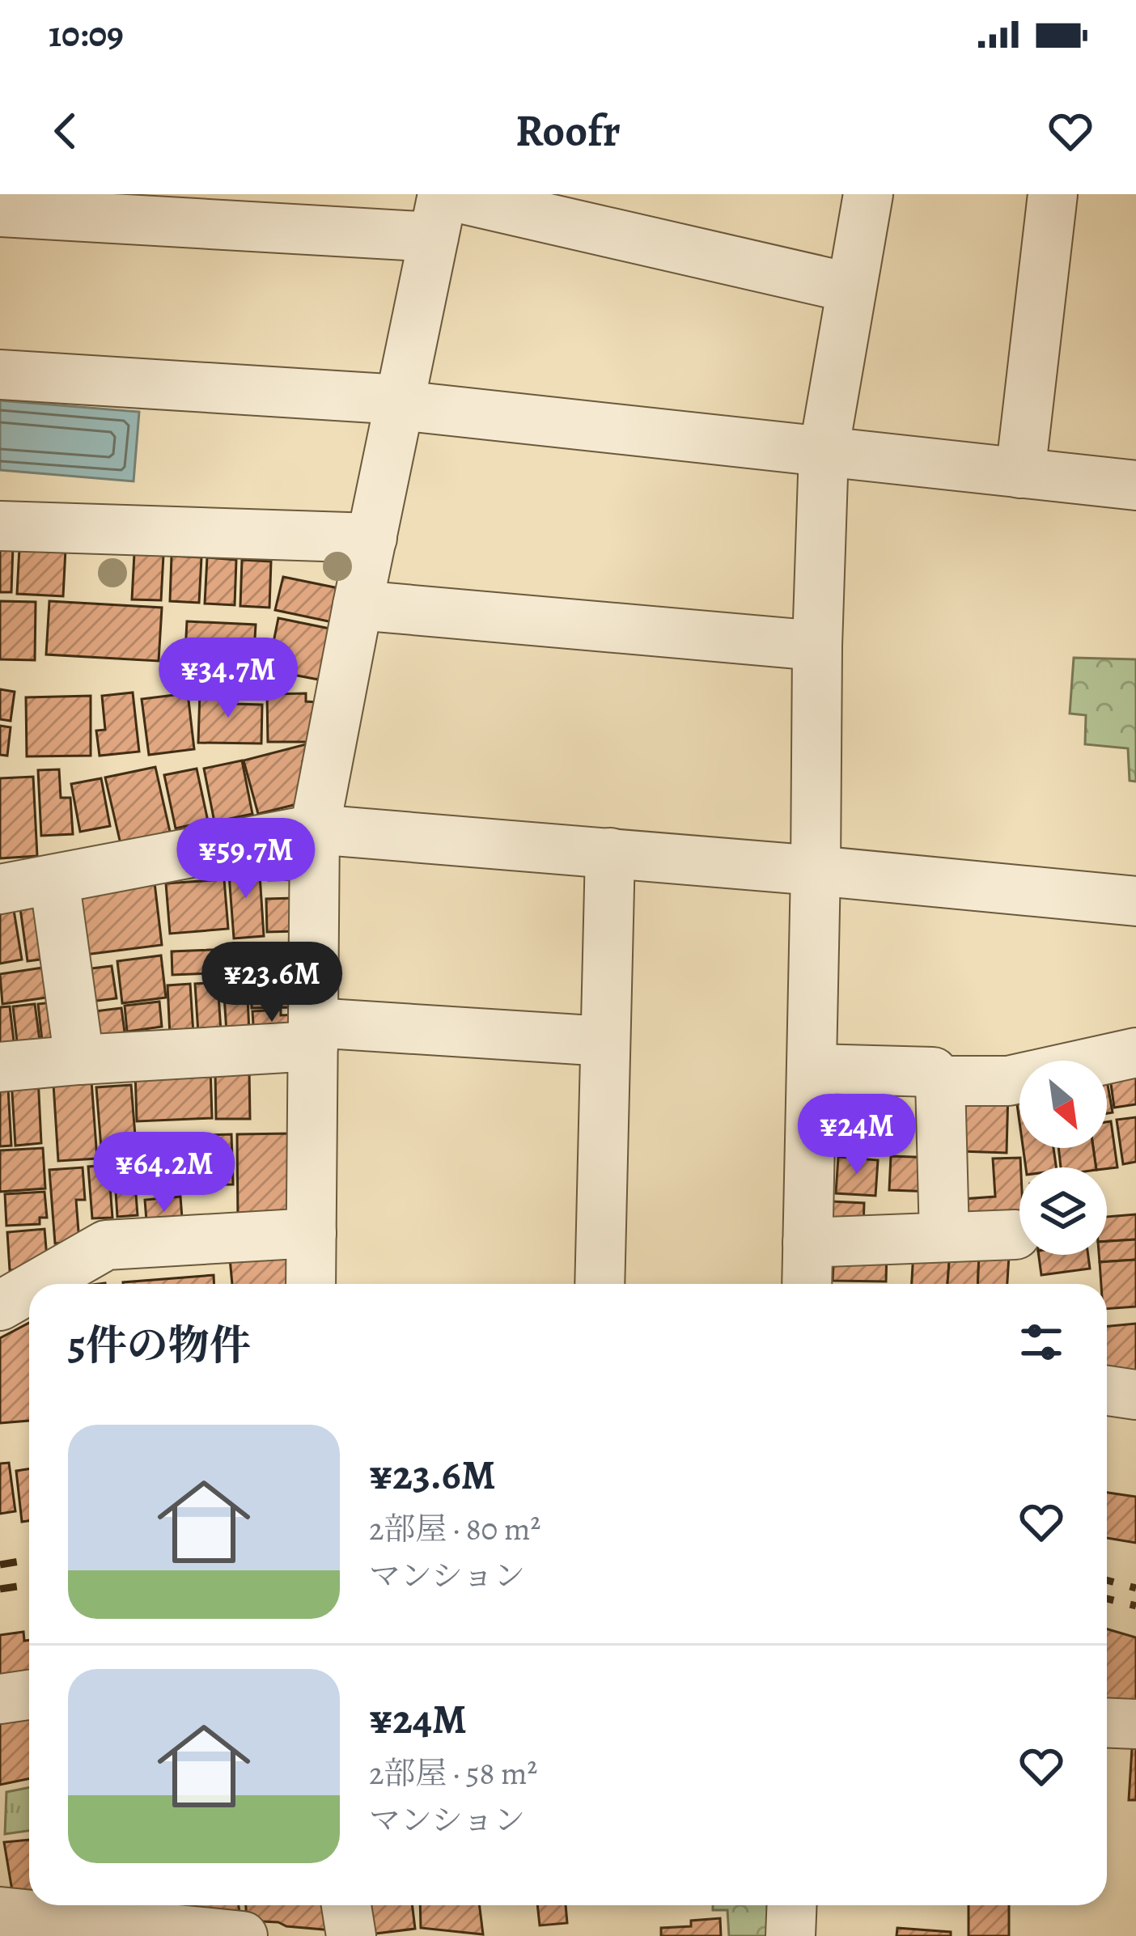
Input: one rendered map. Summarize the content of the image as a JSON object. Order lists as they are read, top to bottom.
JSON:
{
  "north": "bottom right",
  "page": {
    "status": "10:09",
    "header": "Roofr",
    "price": [
      "¥34.7M",
      "¥59.7M",
      "¥23.6M",
      "¥24M",
      "¥64.2M"
    ],
    "heading": "5件の物件",
    "list": [
      {
        "name": "¥23.6M",
        "note": "2部屋 · 80 m² · マンション"
      },
      {
        "name": "¥24M",
        "note": "2部屋 · 58 m² · マンション"
      }
    ]
  }
}
